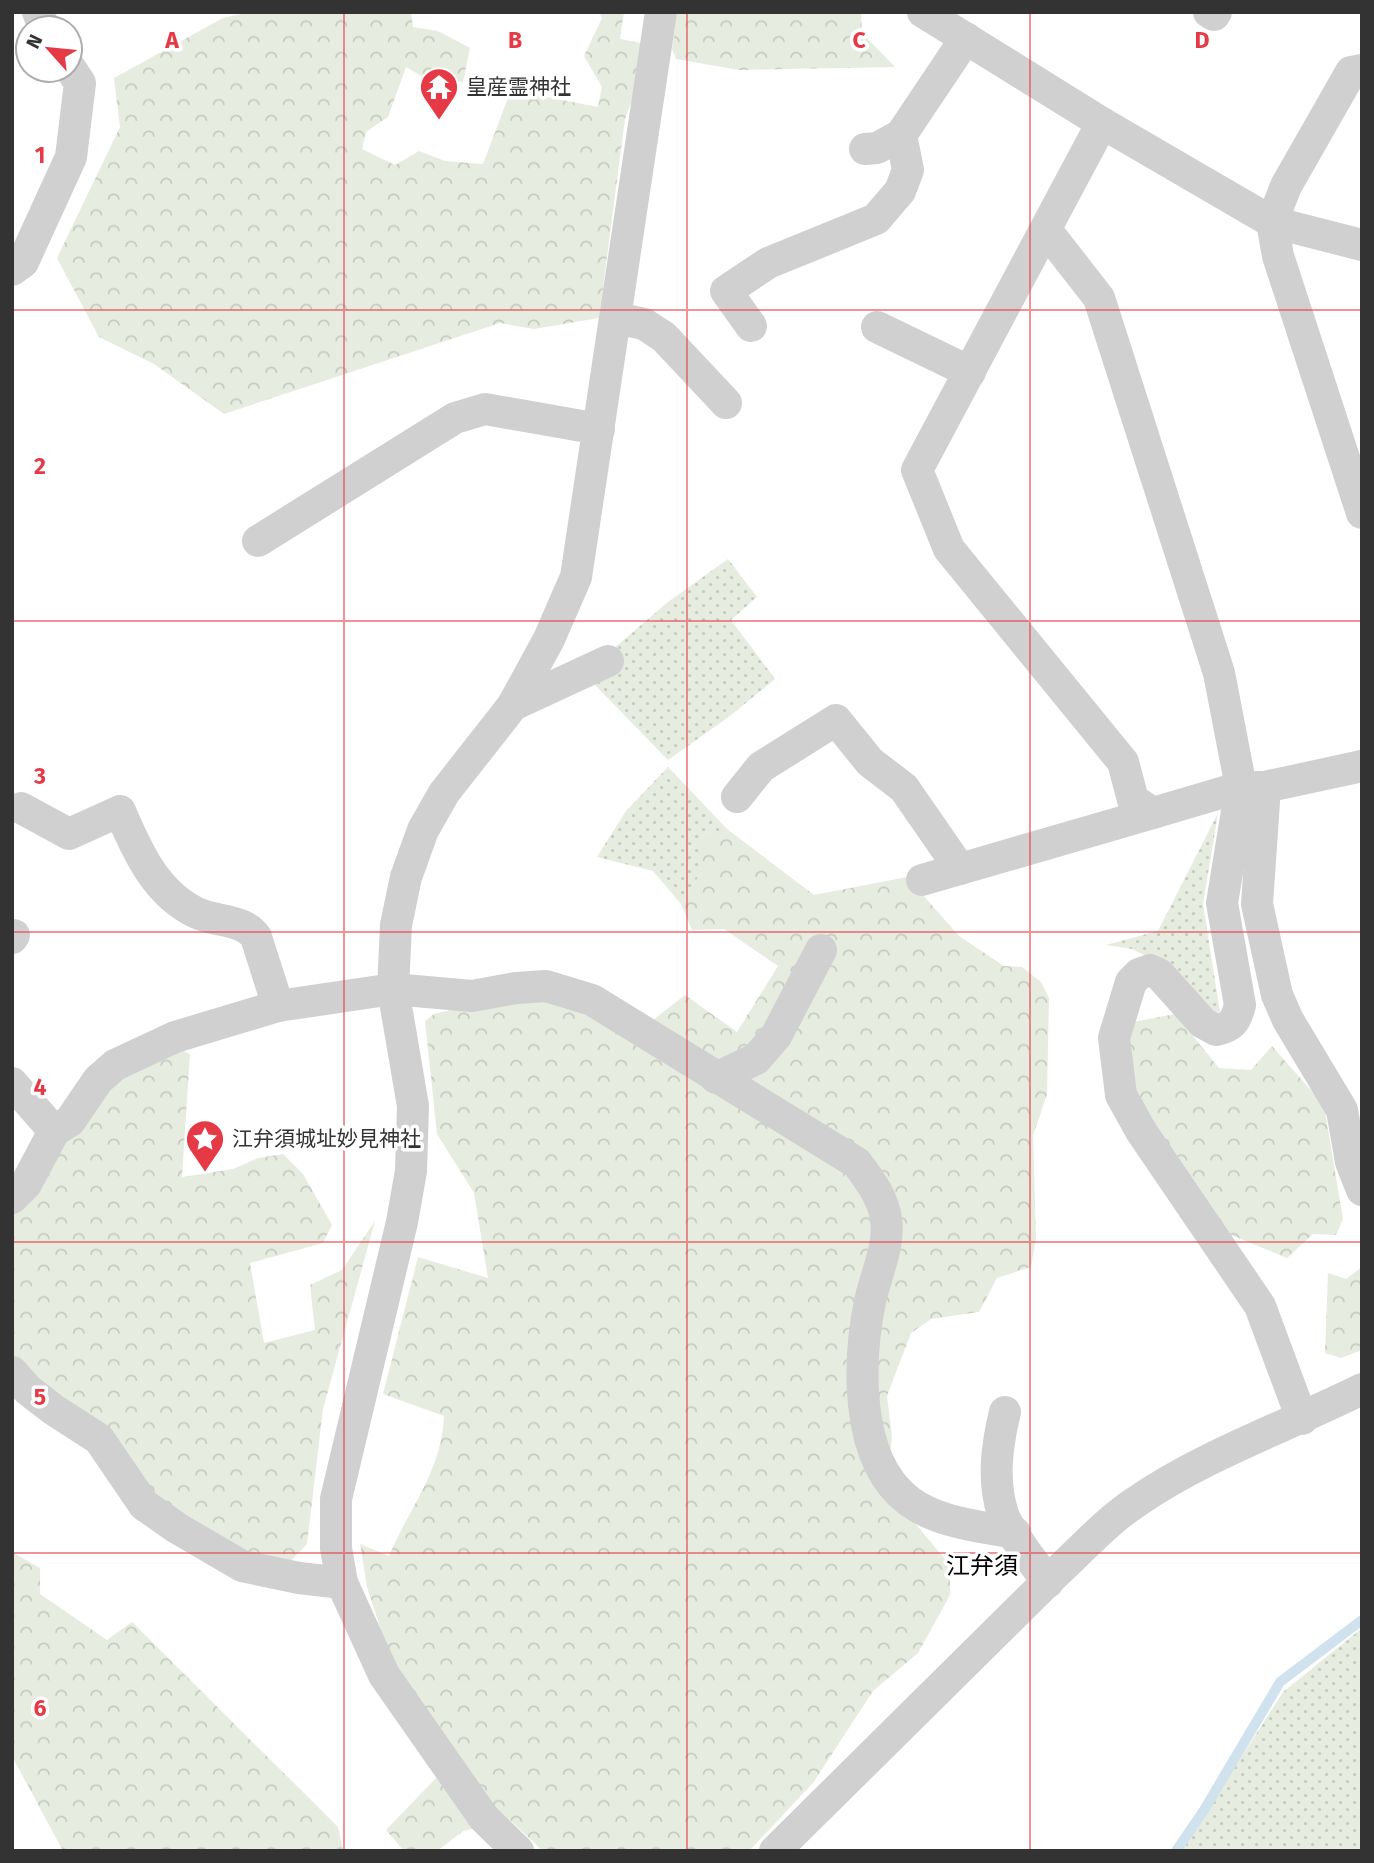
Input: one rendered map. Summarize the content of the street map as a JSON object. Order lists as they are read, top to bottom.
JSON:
{
  "districts": ["江弁須"],
  "places": {
    "temple": ["皇産霊神社"],
    "place": ["江弁須城址妙見神社"]
  },
  "north": "top left",
  "grid": {
    "columns": [
      "A",
      "B",
      "C",
      "D"
    ],
    "rows": [
      "1",
      "2",
      "3",
      "4",
      "5",
      "6"
    ]
  }
}
